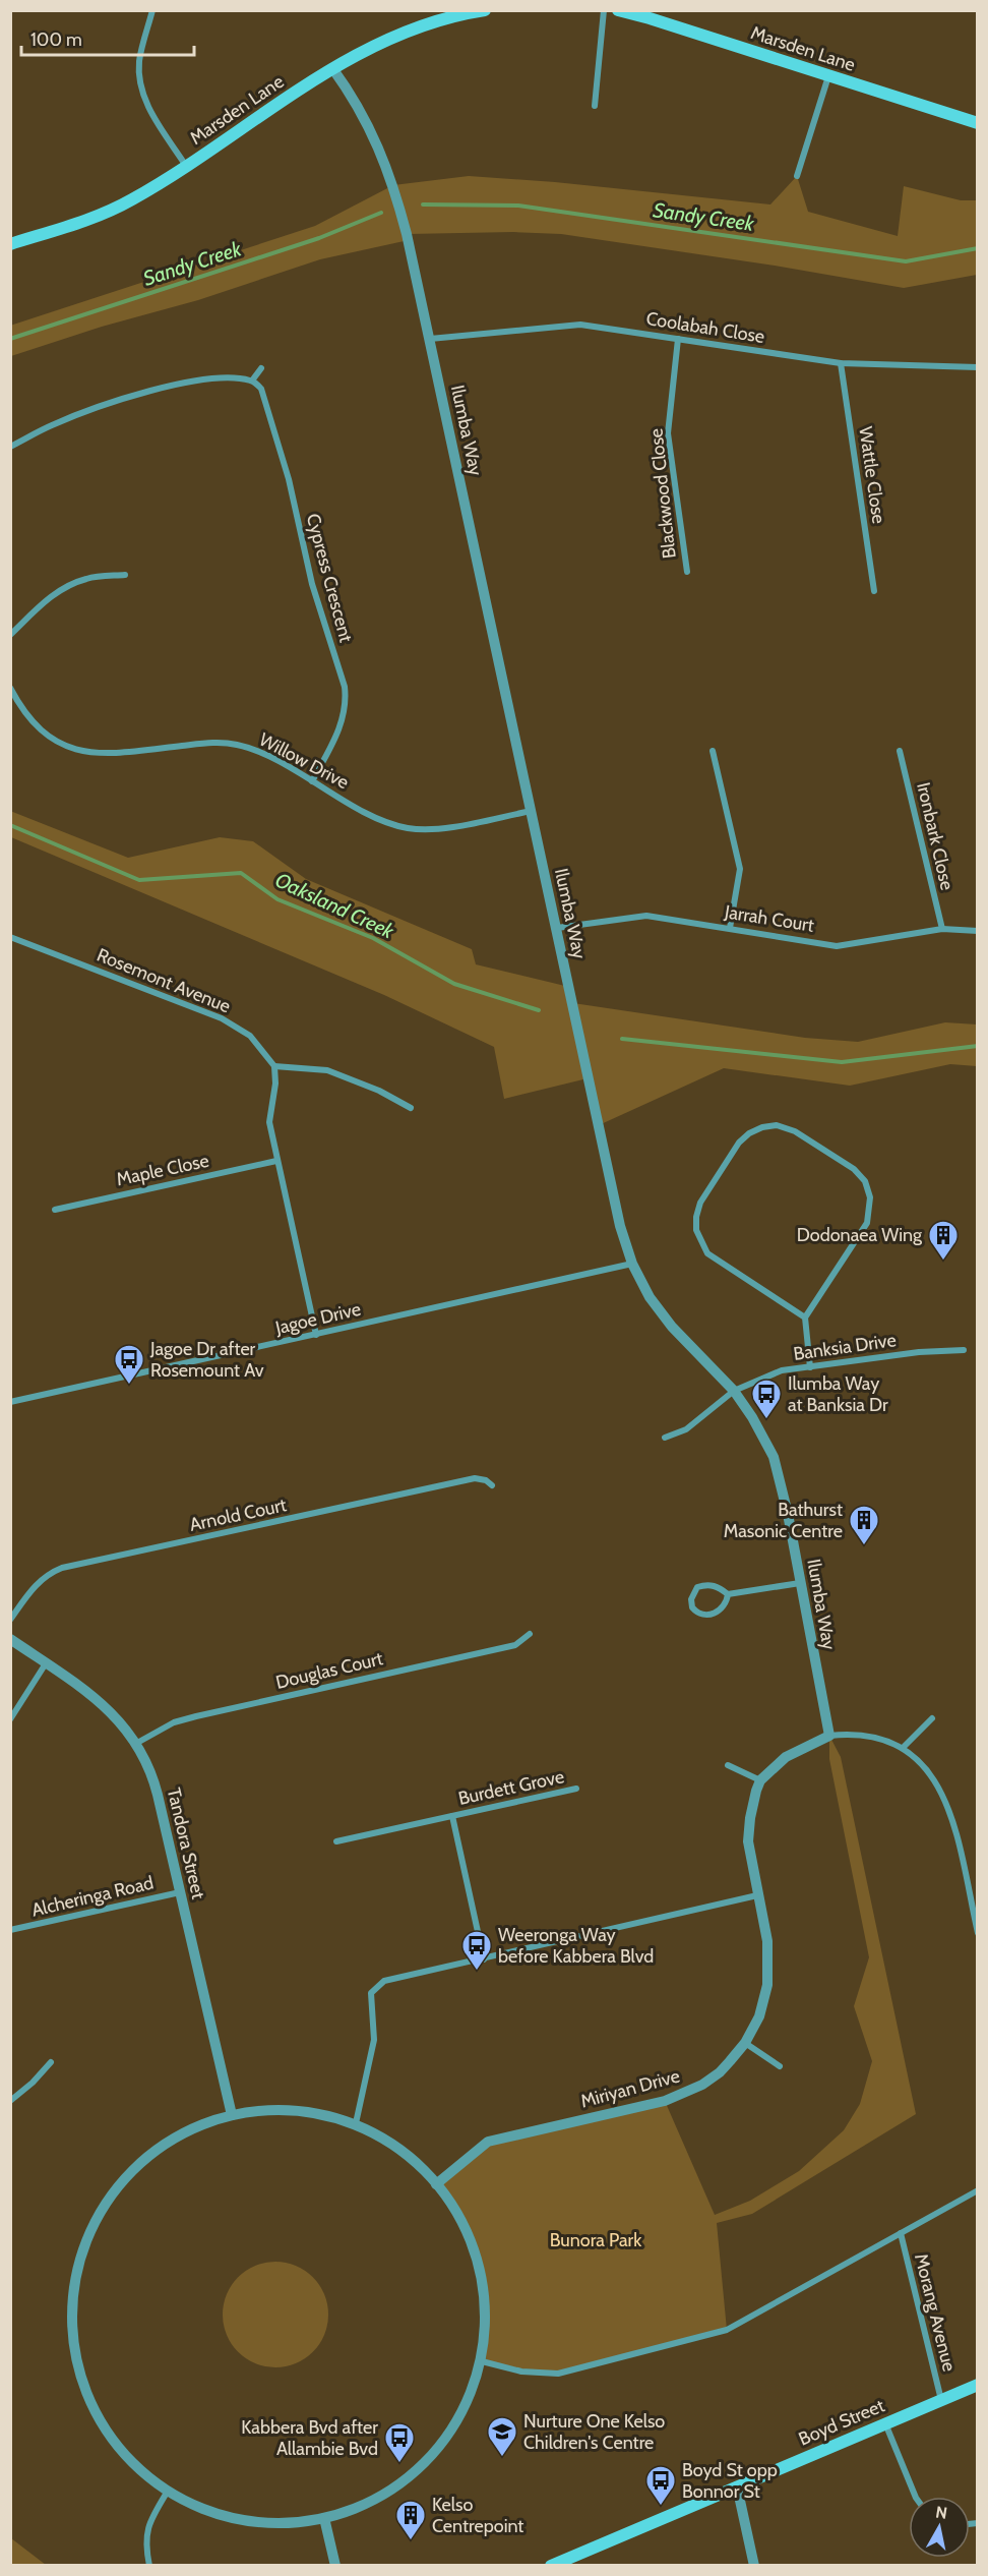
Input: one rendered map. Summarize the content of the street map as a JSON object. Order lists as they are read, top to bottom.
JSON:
{
  "streets": {
    "main road": ["Marsden Lane", "Boyd Street"],
    "street": [
      "Coolabah Close",
      "Ilumba Way",
      "Wattle Close",
      "Blackwood Close",
      "Cypress Crescent",
      "Willow Drive",
      "Ironbark Close",
      "Jarrah Court",
      "Rosemont Avenue",
      "Maple Close",
      "Jagoe Drive",
      "Banksia Drive",
      "Arnold Court",
      "Douglas Court",
      "Burdett Grove",
      "Tandora Street",
      "Alcheringa Road",
      "Miriyan Drive",
      "Morang Avenue"
    ]
  },
  "crossings": [
    ["Marsden Lane", "Ilumba Way"],
    ["Coolabah Close", "Ilumba Way"],
    ["Coolabah Close", "Wattle Close"],
    ["Coolabah Close", "Blackwood Close"],
    ["Ilumba Way", "Willow Drive"],
    ["Ilumba Way", "Jarrah Court"],
    ["Ilumba Way", "Jagoe Drive"],
    ["Ilumba Way", "Banksia Drive"],
    ["Cypress Crescent", "Willow Drive"],
    ["Ironbark Close", "Jarrah Court"],
    ["Douglas Court", "Tandora Street"],
    ["Tandora Street", "Alcheringa Road"],
    ["Morang Avenue", "Boyd Street"]
  ],
  "water": ["Sandy Creek", "Oaksland Creek"],
  "parks": ["Bunora Park"],
  "places": {
    "building": ["Dodonaea Wing", "Bathurst Masonic Centre", "Kelso Centrepoint"],
    "bus stop": [
      "Jagoe Dr after Rosemount Av",
      "Ilumba Way at Banksia Dr",
      "Weeronga Way before Kabbera Blvd",
      "Kabbera Bvd after Allambie Bvd",
      "Boyd St opp Bonnor St"
    ],
    "school or university": ["Nurture One Kelso Children's Centre"]
  },
  "scale_bar": "100 m",
  "north": "top"
}
